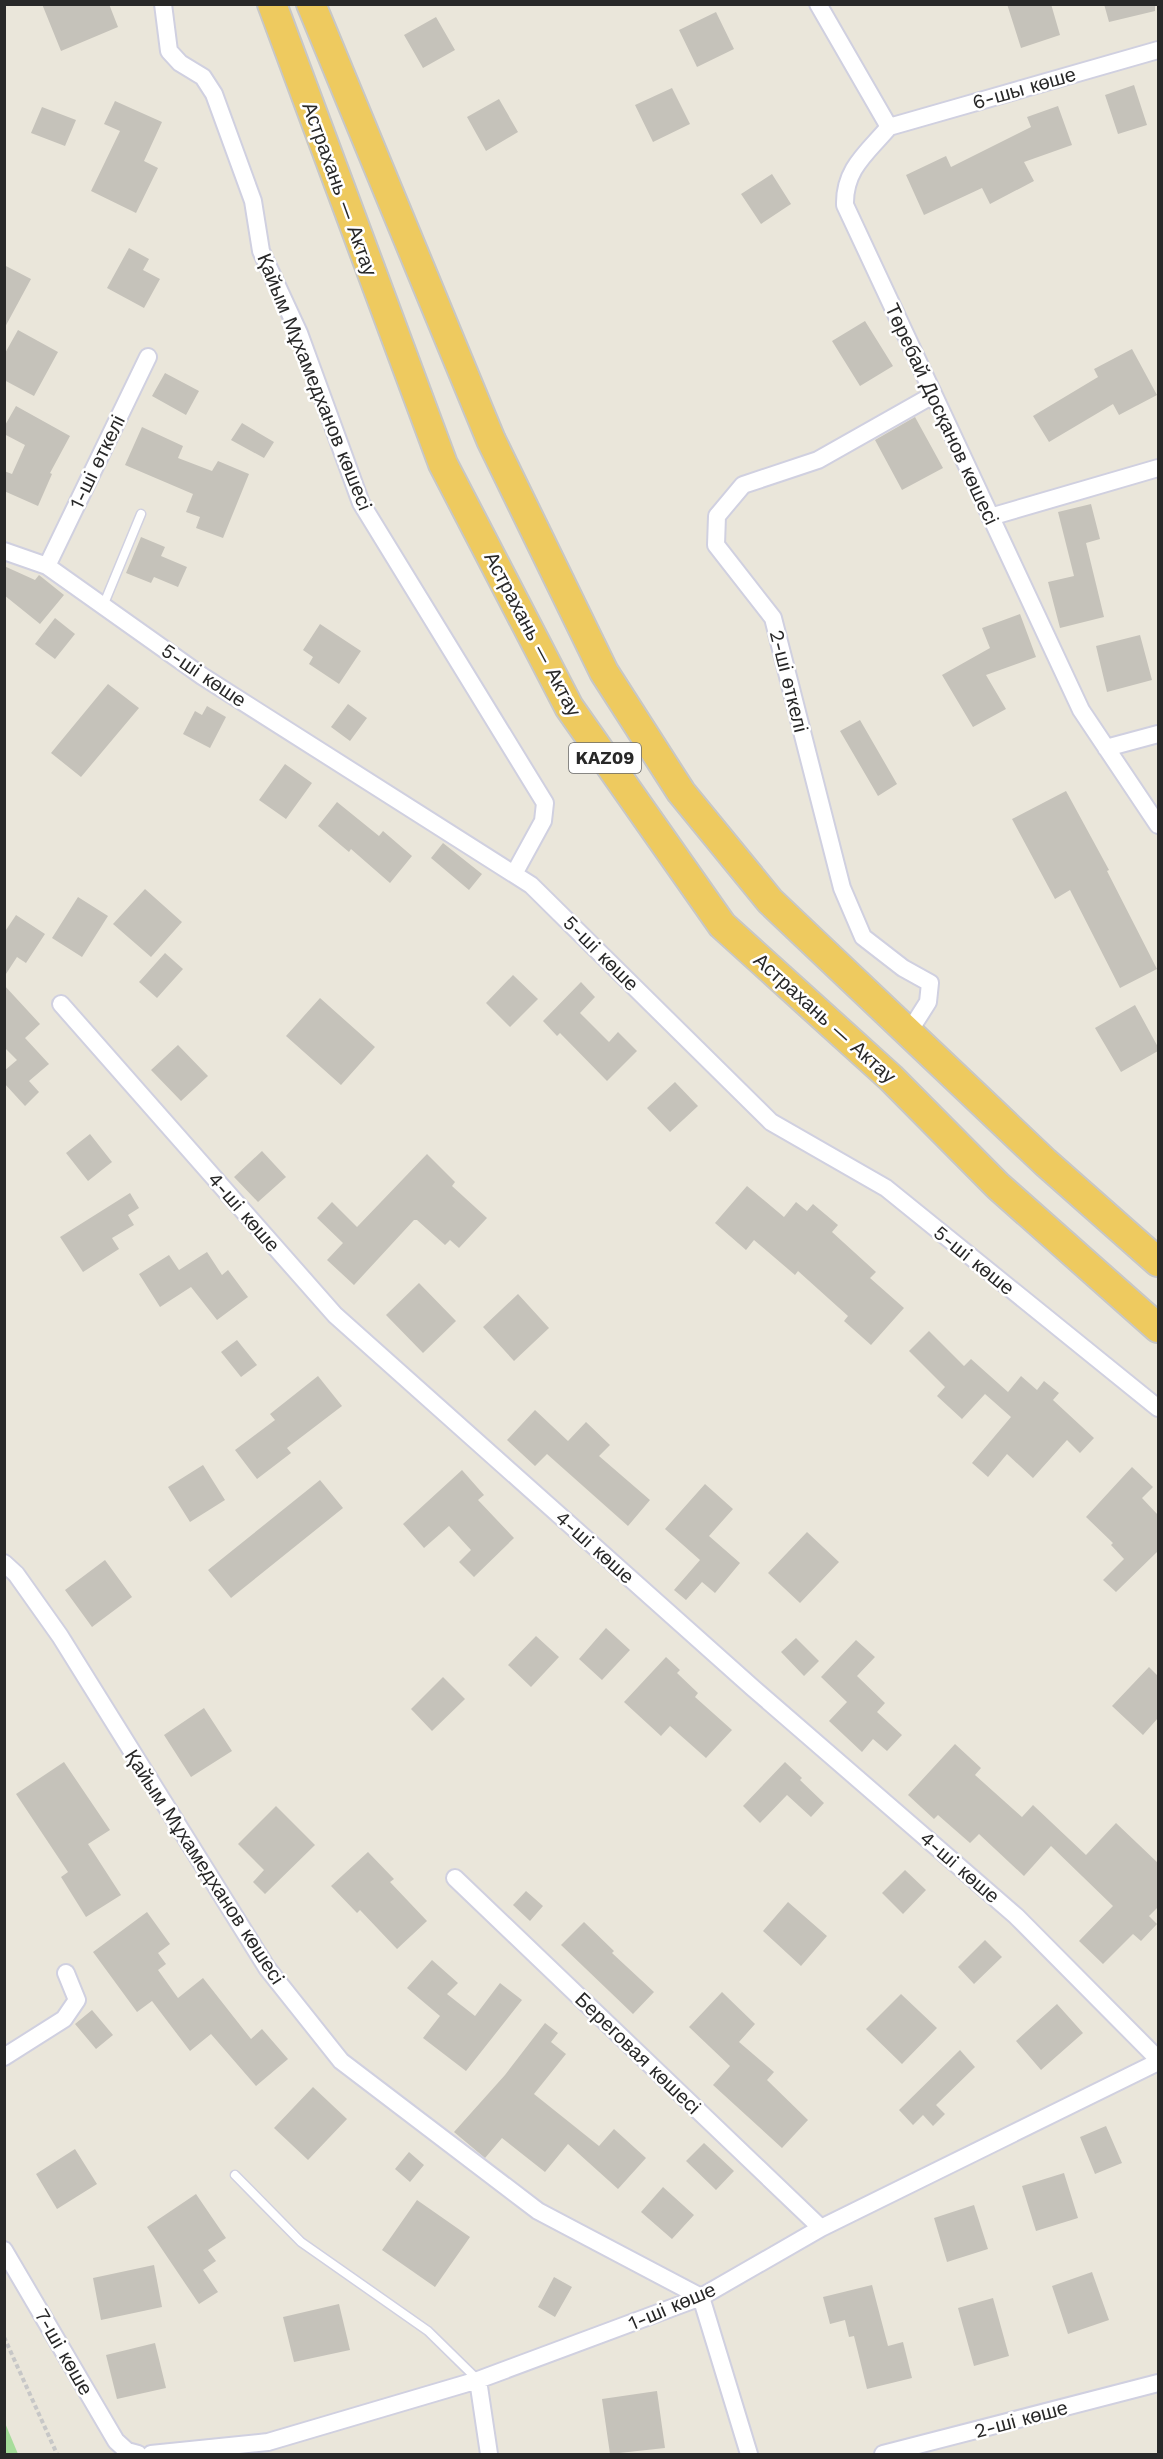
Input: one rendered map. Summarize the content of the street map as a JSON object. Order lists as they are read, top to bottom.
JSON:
{
  "streets": {
    "highway": ["Астрахань — Актау", "KAZ09"],
    "street": [
      "6-шы көше",
      "Қайым Мұхамедханов көшесi",
      "Төребай Досқанов көшесі",
      "1-ші өткелі",
      "5-шi көше",
      "2-ші өткелі",
      "4-шi көше",
      "Береговая көшесі",
      "1-ші көше",
      "7-шi көше",
      "2-ші көше"
    ]
  },
  "crossings": [
    ["6-шы көше", "Төребай Досқанов көшесі"],
    ["Астрахань — Актау", "2-ші өткелі"],
    ["Қайым Мұхамедханов көшесi", "5-шi көше"],
    ["Қайым Мұхамедханов көшесi", "1-ші көше"],
    ["Төребай Досқанов көшесі", "2-ші өткелі"],
    ["1-ші өткелі", "5-шi көше"],
    ["4-шi көше", "1-ші көше"],
    ["Береговая көшесі", "1-ші көше"]
  ]
}
